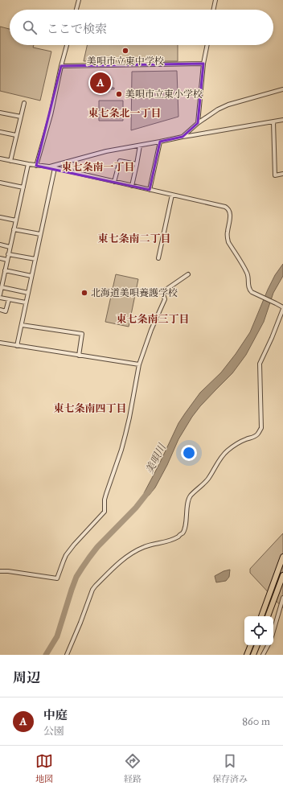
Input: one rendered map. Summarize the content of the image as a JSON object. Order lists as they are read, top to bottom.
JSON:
{
  "districts": [
    "東七条北一丁目",
    "東七条南一丁目",
    "東七条南二丁目",
    "東七条南三丁目",
    "東七条南四丁目"
  ],
  "water": ["美唄川"],
  "places": ["美唄市立東中学校", "美唄市立東小学校", "北海道美唄養護学校"],
  "page": {
    "search": "ここで検索",
    "pins": "A",
    "heading": "周辺",
    "list": [
      {
        "mark": "A",
        "name": "中庭",
        "note": "公園",
        "value": "860 m"
      }
    ],
    "nav": ["地図", "経路", "保存済み"]
  }
}
